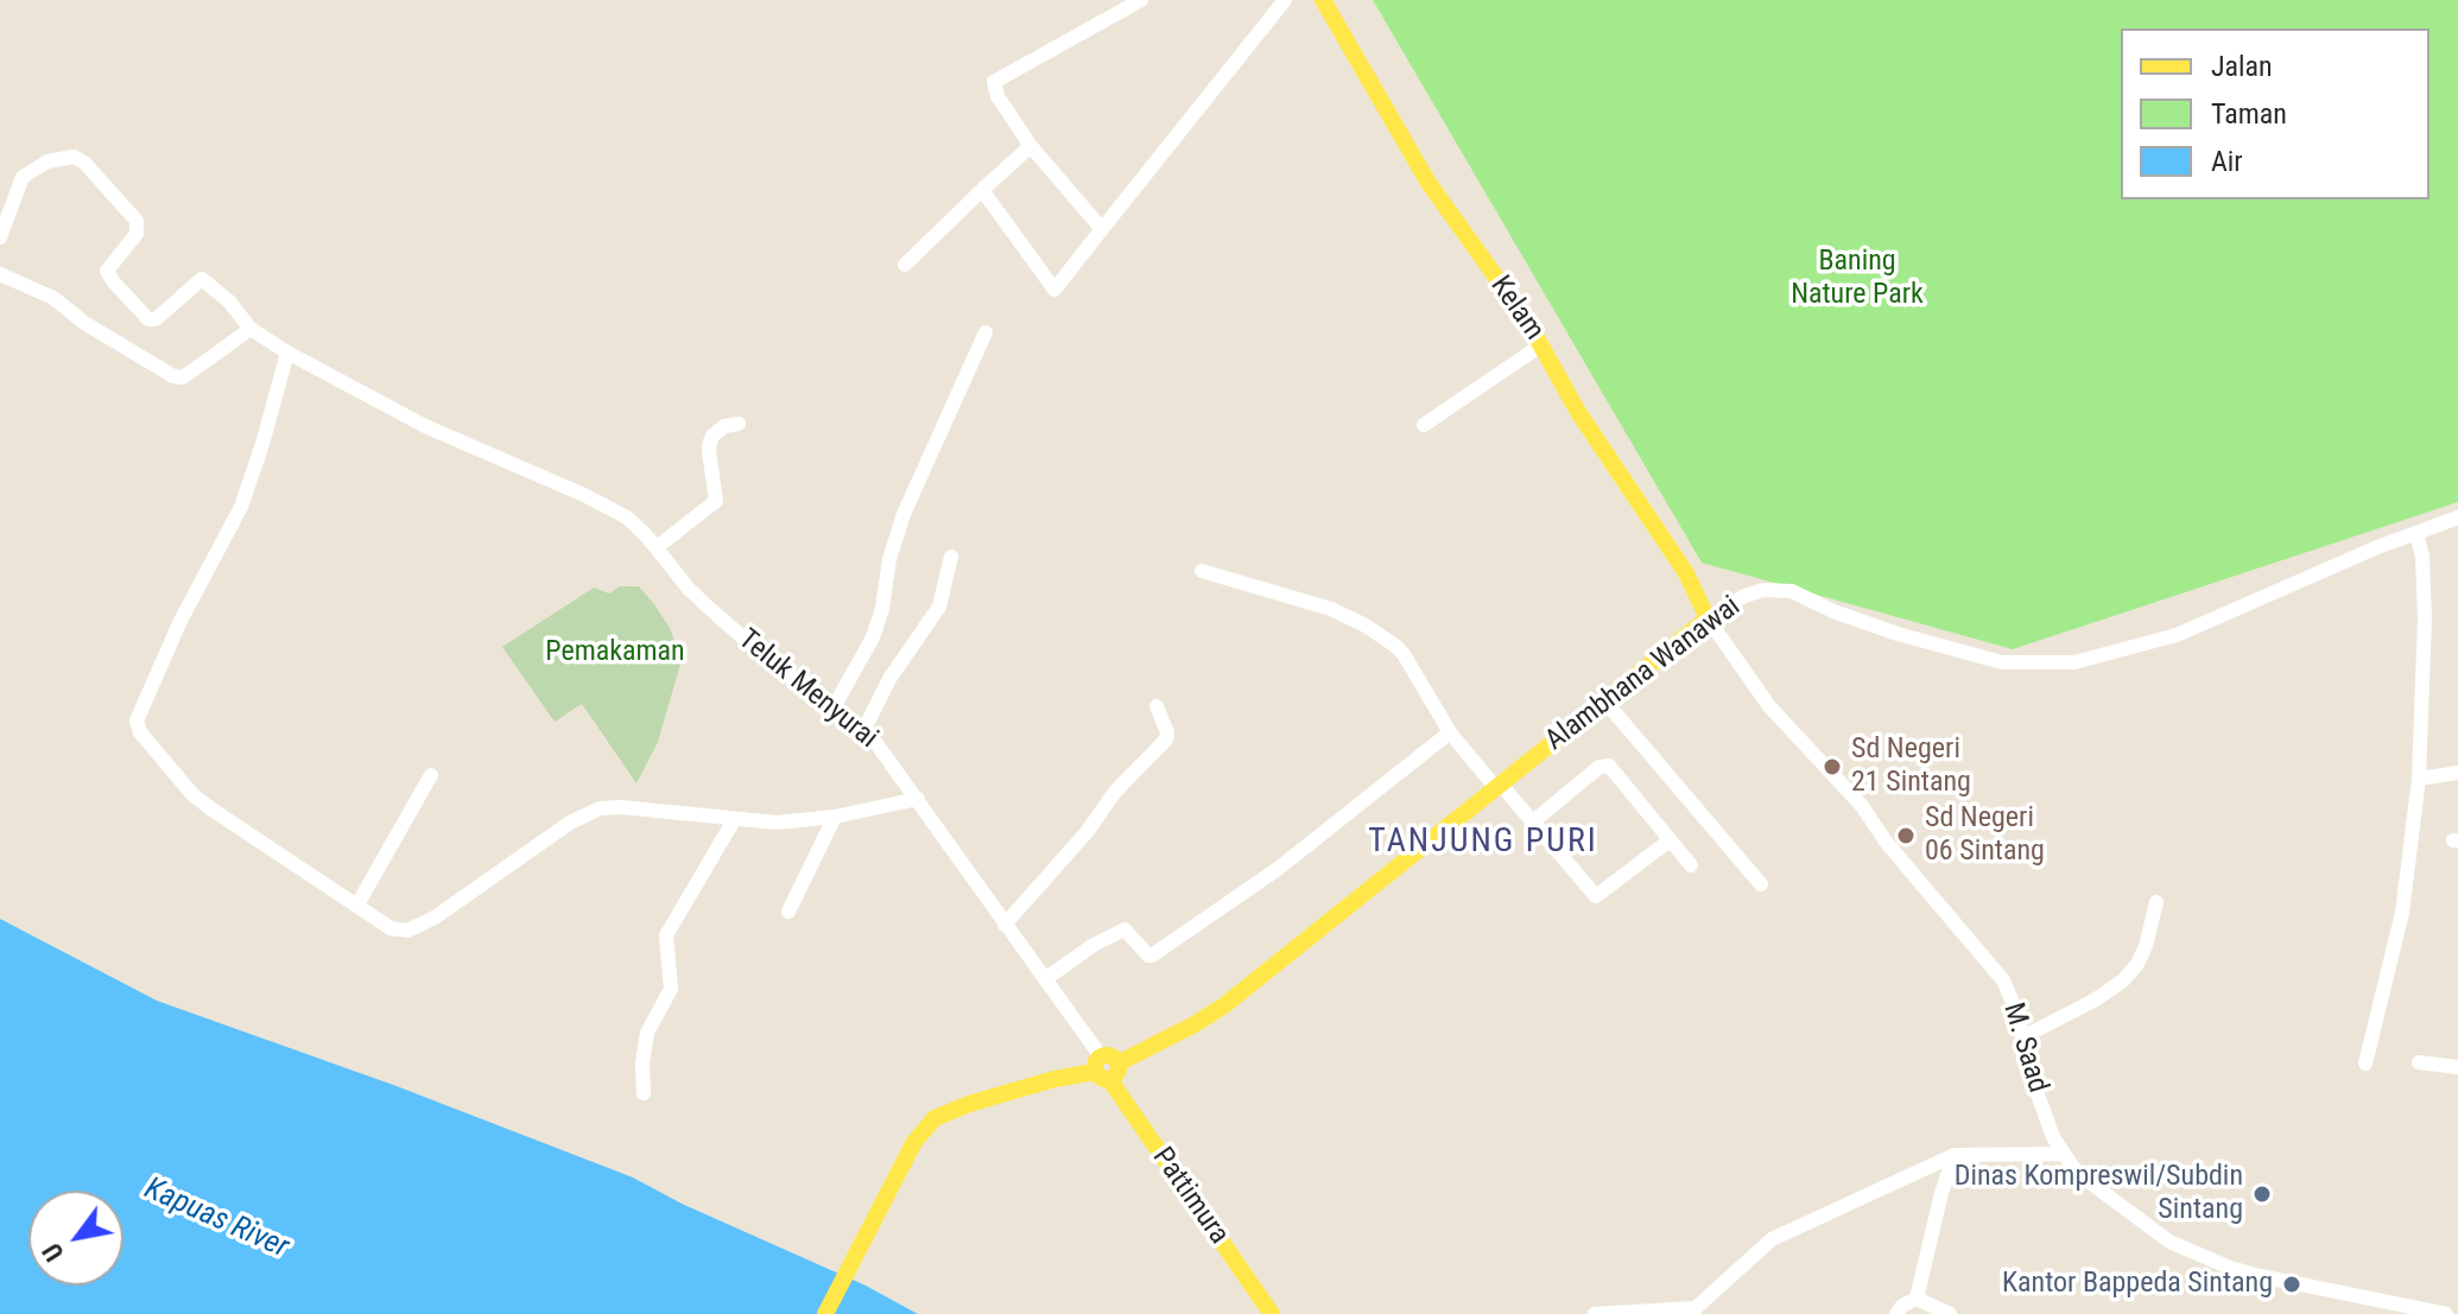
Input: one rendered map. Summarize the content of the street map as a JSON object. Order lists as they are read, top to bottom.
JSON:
{
  "streets": {
    "main road": ["Kelam", "Alambhana Wanawai", "Pattimura"],
    "street": ["Teluk Menyurai", "M. Saad"]
  },
  "crossings": [
    ["Kelam", "Alambhana Wanawai"],
    ["Kelam", "M. Saad"],
    ["Alambhana Wanawai", "Teluk Menyurai"],
    ["Alambhana Wanawai", "M. Saad"],
    ["Alambhana Wanawai", "Pattimura"],
    ["Teluk Menyurai", "Pattimura"]
  ],
  "districts": ["TANJUNG PURI"],
  "water": ["Kapuas River"],
  "parks": ["Baning Nature Park", "Pemakaman"],
  "places": [
    "Sd Negeri 21 Sintang",
    "Sd Negeri 06 Sintang",
    "Dinas Kompreswil/Subdin Sintang",
    "Kantor Bappeda Sintang"
  ],
  "legend": ["Jalan", "Taman", "Air"],
  "north": "bottom left"
}
